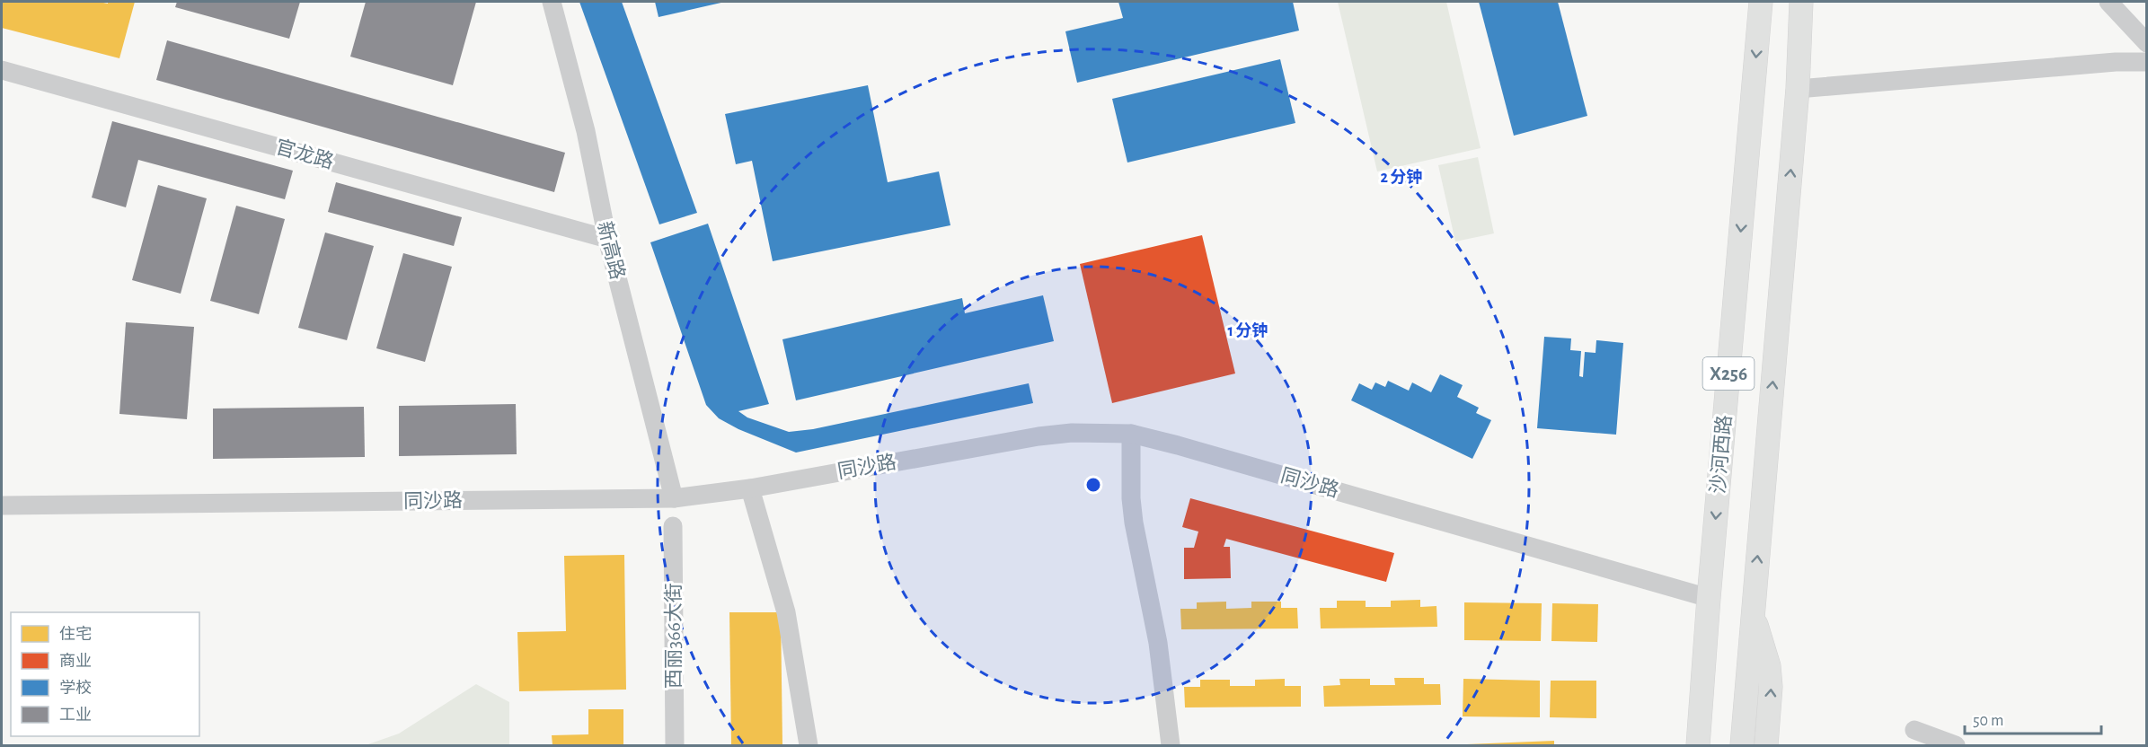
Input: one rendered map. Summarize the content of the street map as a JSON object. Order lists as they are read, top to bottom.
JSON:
{
  "streets": {
    "main road": ["X256", "沙河西路"],
    "street": [
      "官龙路",
      "新高路",
      "同沙路",
      "西丽366大街"
    ]
  },
  "crossings": [
    ["官龙路", "新高路"],
    ["新高路", "同沙路"],
    ["沙河西路", "同沙路"]
  ],
  "legend": [
    "住宅",
    "商业",
    "学校",
    "工业"
  ],
  "scale_bar": "50 m",
  "rings": ["2 分钟", "1 分钟"]
}
